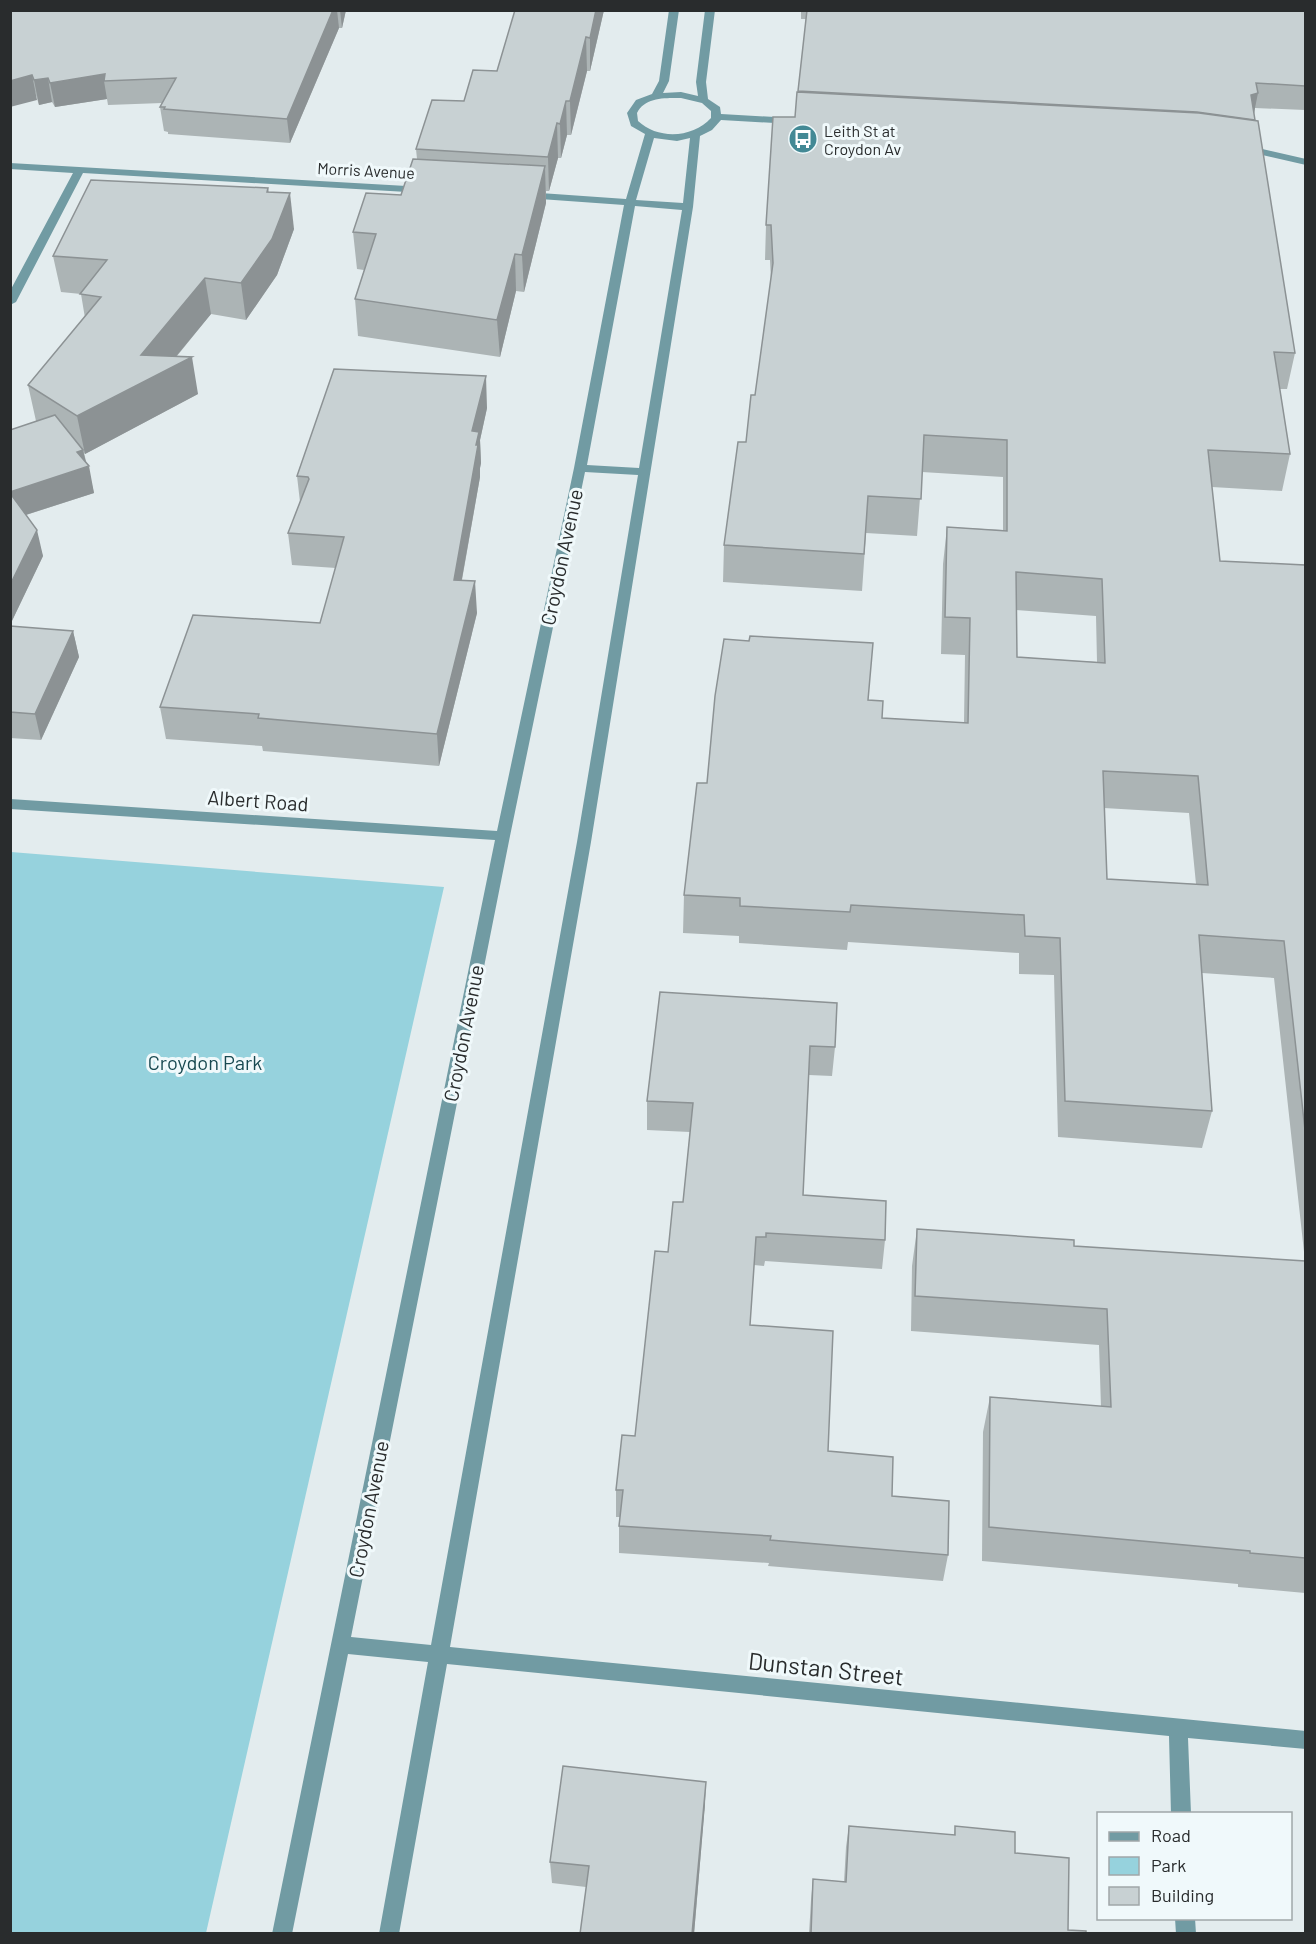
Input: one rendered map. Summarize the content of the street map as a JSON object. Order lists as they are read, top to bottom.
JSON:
{
  "streets": {
    "street": [
      "Morris Avenue",
      "Croydon Avenue",
      "Albert Road",
      "Dunstan Street"
    ]
  },
  "crossings": [
    ["Croydon Avenue", "Albert Road"],
    ["Croydon Avenue", "Dunstan Street"]
  ],
  "parks": ["Croydon Park"],
  "places": {
    "bus stop": ["Leith St at Croydon Av"]
  },
  "legend": ["Road", "Park", "Building"]
}
